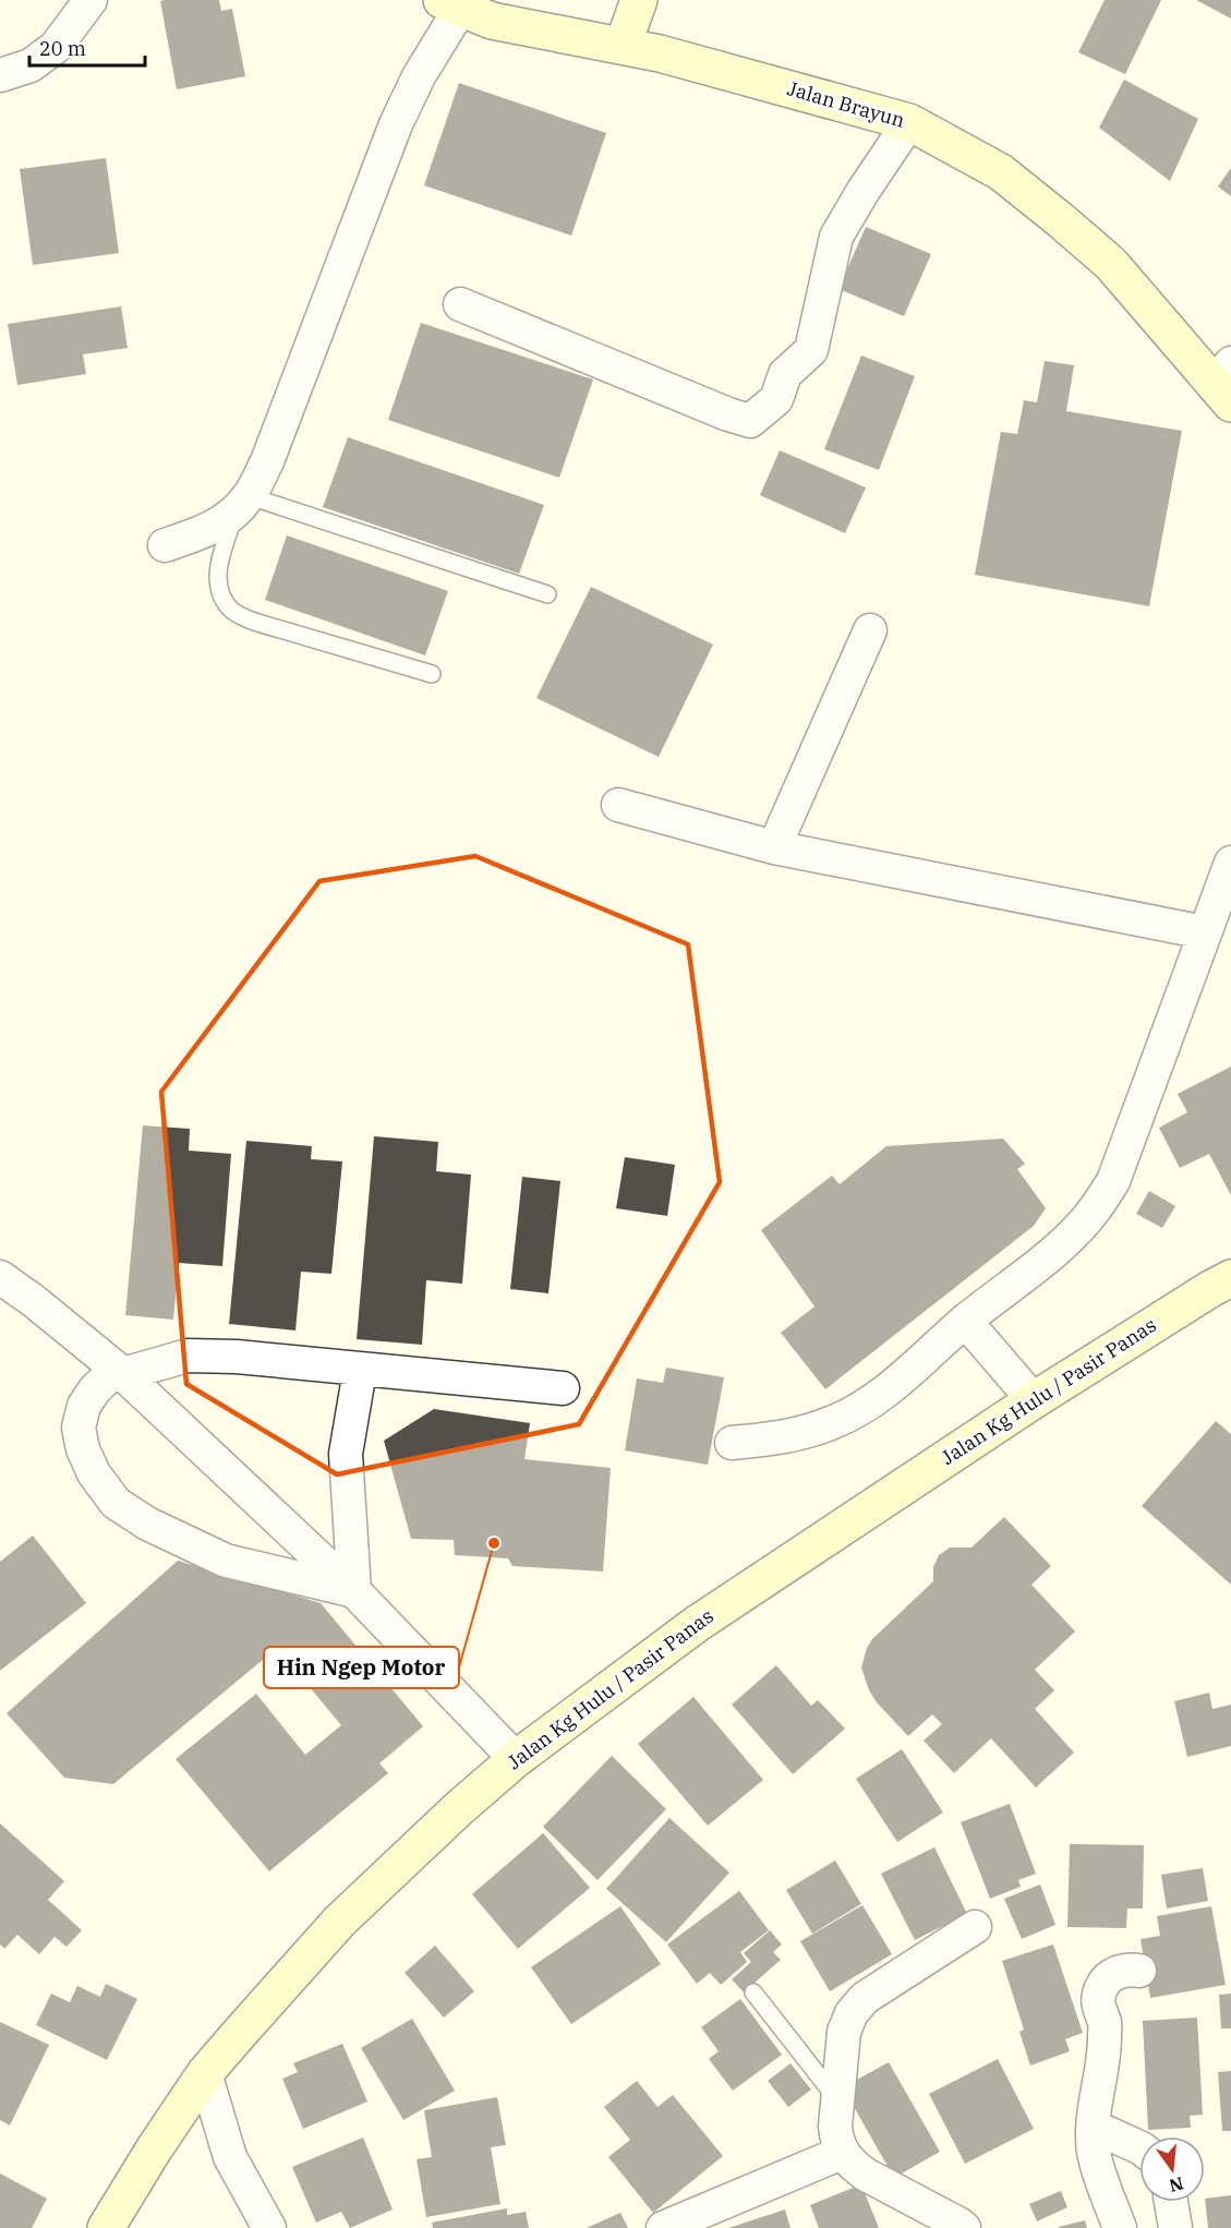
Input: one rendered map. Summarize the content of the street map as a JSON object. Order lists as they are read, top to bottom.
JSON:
{
  "streets": {
    "main road": ["Jalan Brayun", "Jalan Kg Hulu / Pasir Panas"]
  },
  "places": ["Hin Ngep Motor"],
  "scale_bar": "20 m",
  "north": "bottom"
}
